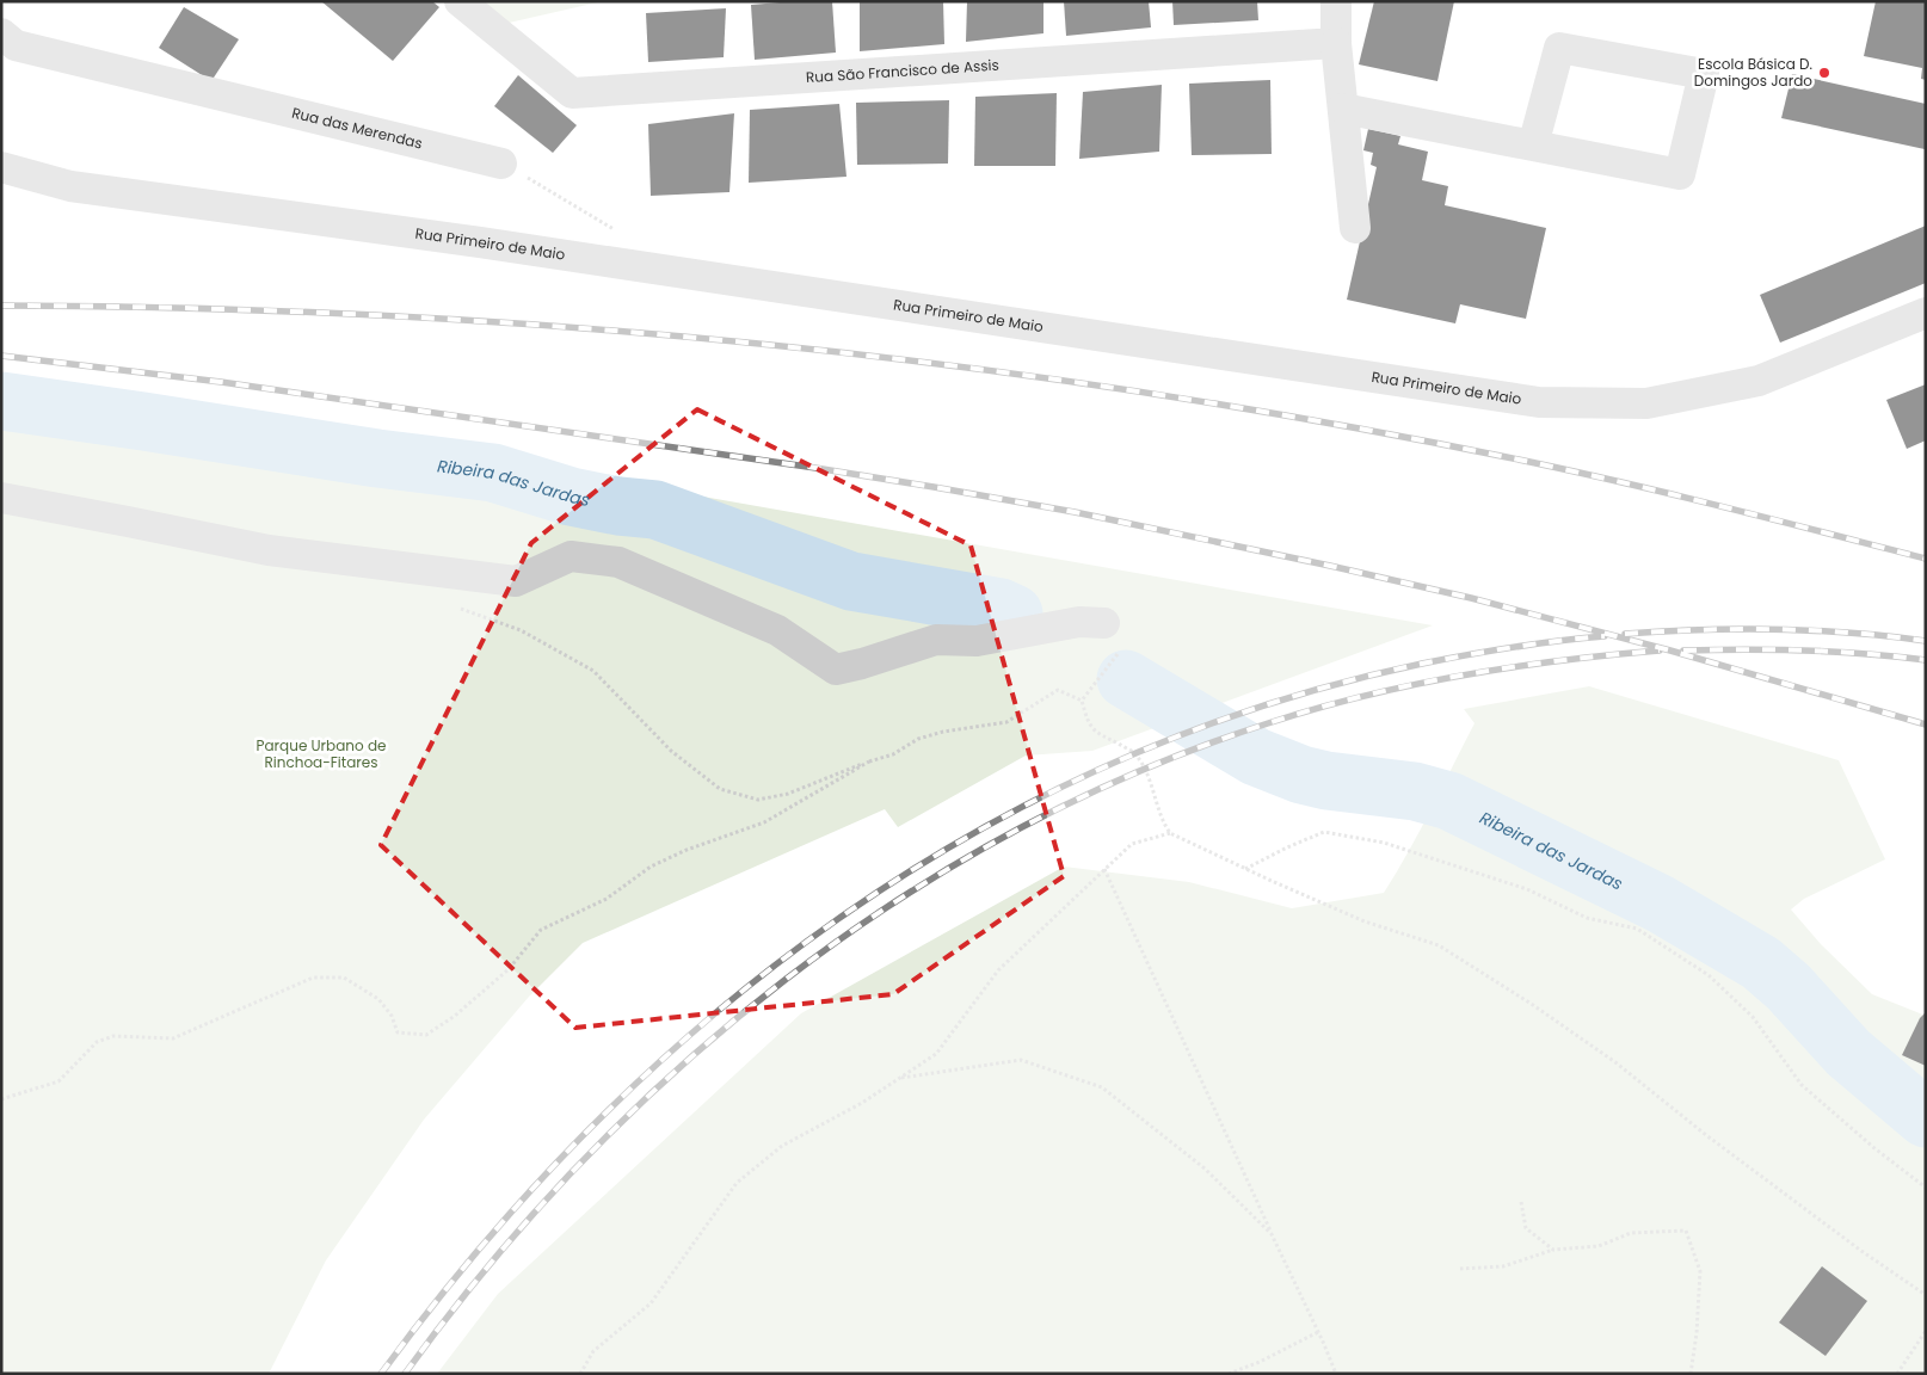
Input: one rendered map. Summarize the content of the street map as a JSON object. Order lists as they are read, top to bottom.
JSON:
{
  "streets": {
    "street": ["Rua São Francisco de Assis", "Rua das Merendas", "Rua Primeiro de Maio"]
  },
  "water": ["Ribeira das Jardas"],
  "parks": ["Parque Urbano de Rinchoa-Fitares"],
  "places": ["Escola Básica D. Domingos Jardo"]
}
